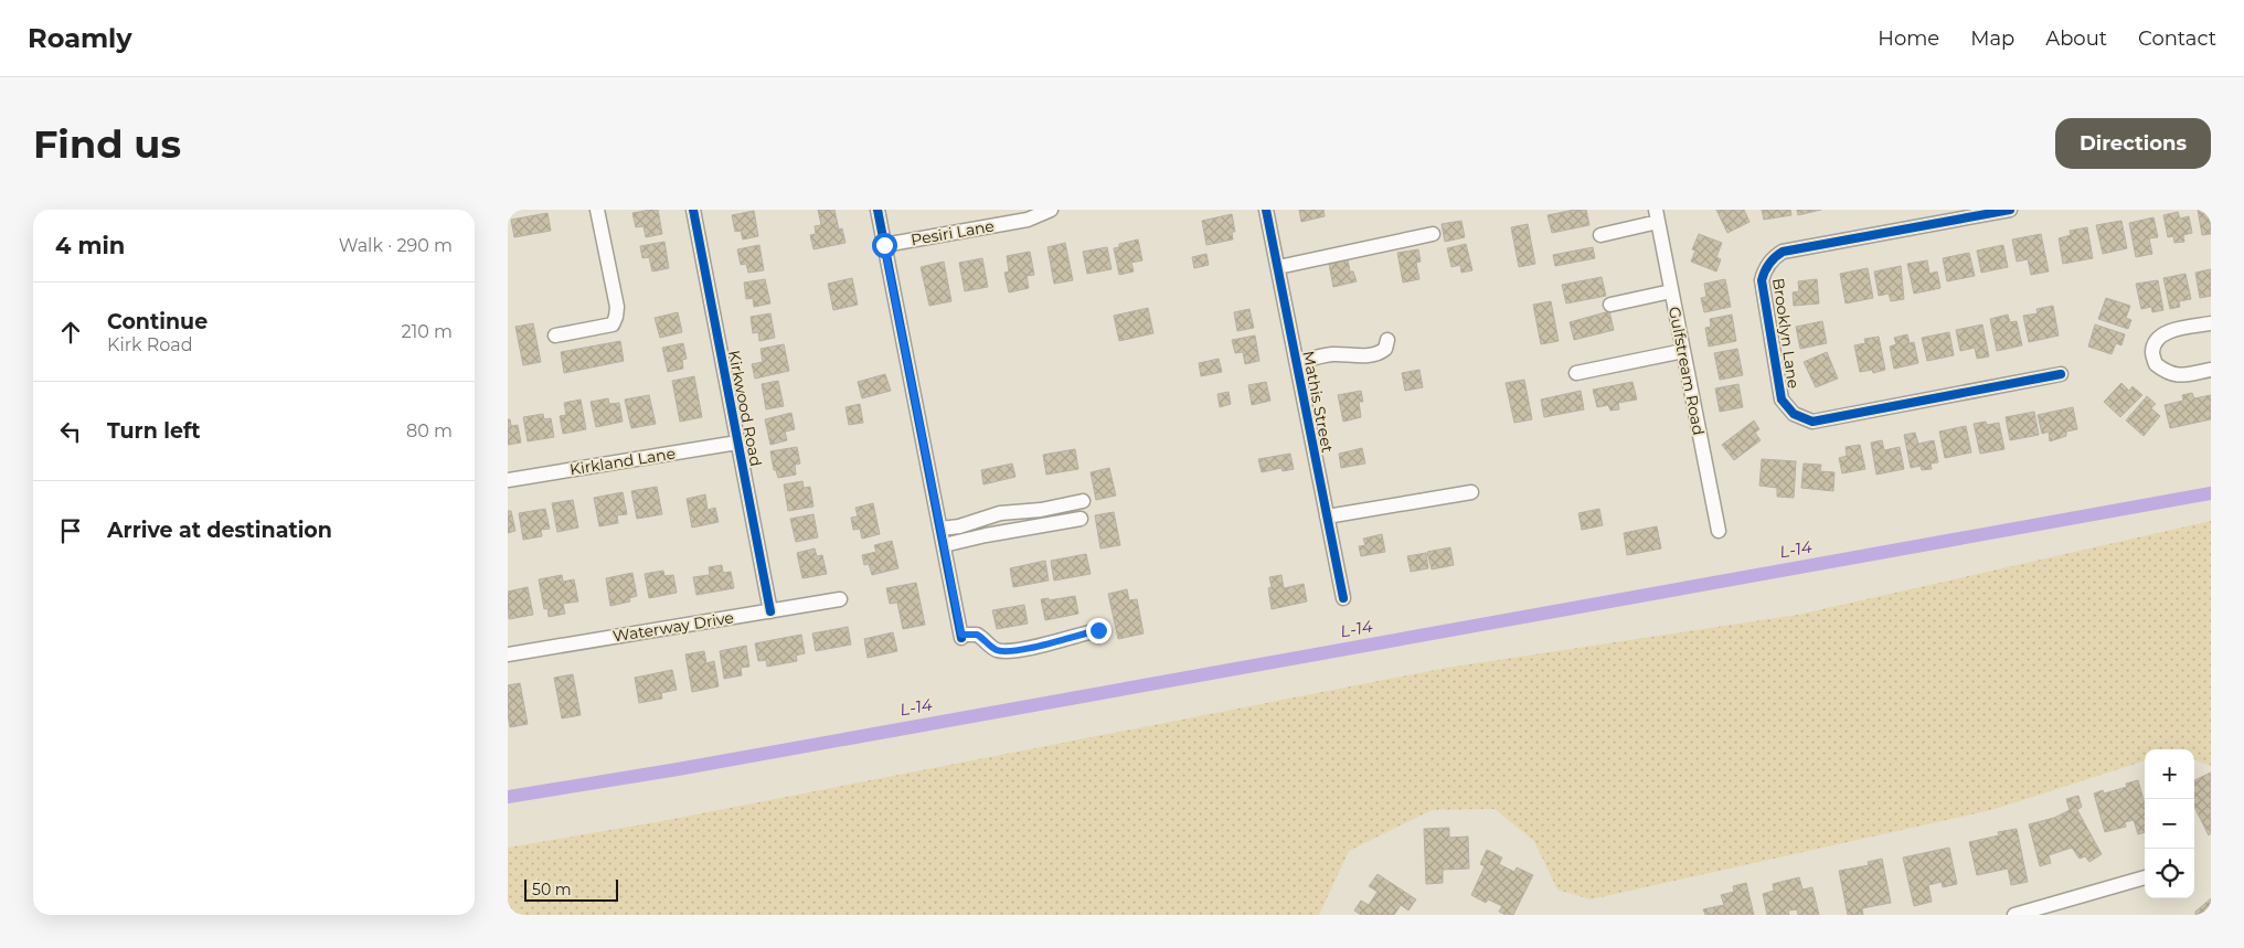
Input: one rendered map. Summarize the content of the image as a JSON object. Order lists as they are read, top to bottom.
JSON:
{
  "streets": {
    "street": [
      "Pesiri Lane",
      "Brooklyn Lane",
      "Gulfstream Road",
      "Mathis Street",
      "Kirkwood Road",
      "Kirkland Lane",
      "Waterway Drive"
    ]
  },
  "crossings": [
    ["Kirkwood Road", "Kirkland Lane"],
    ["Kirkwood Road", "Waterway Drive"]
  ],
  "water": ["L-14"],
  "scale_bar": "50 m",
  "page": {
    "header": "Roamly",
    "nav": [
      "Home",
      "Map",
      "About",
      "Contact"
    ],
    "buttons": "Directions",
    "title": "Find us",
    "heading": ["4 min", "Walk · 290 m"],
    "list": [
      ["Continue", "Kirk Road", "210 m"],
      ["Turn left", "80 m"],
      "Arrive at destination"
    ],
    "map_buttons": ["+", "−"],
    "scale": "50 m"
  }
}
